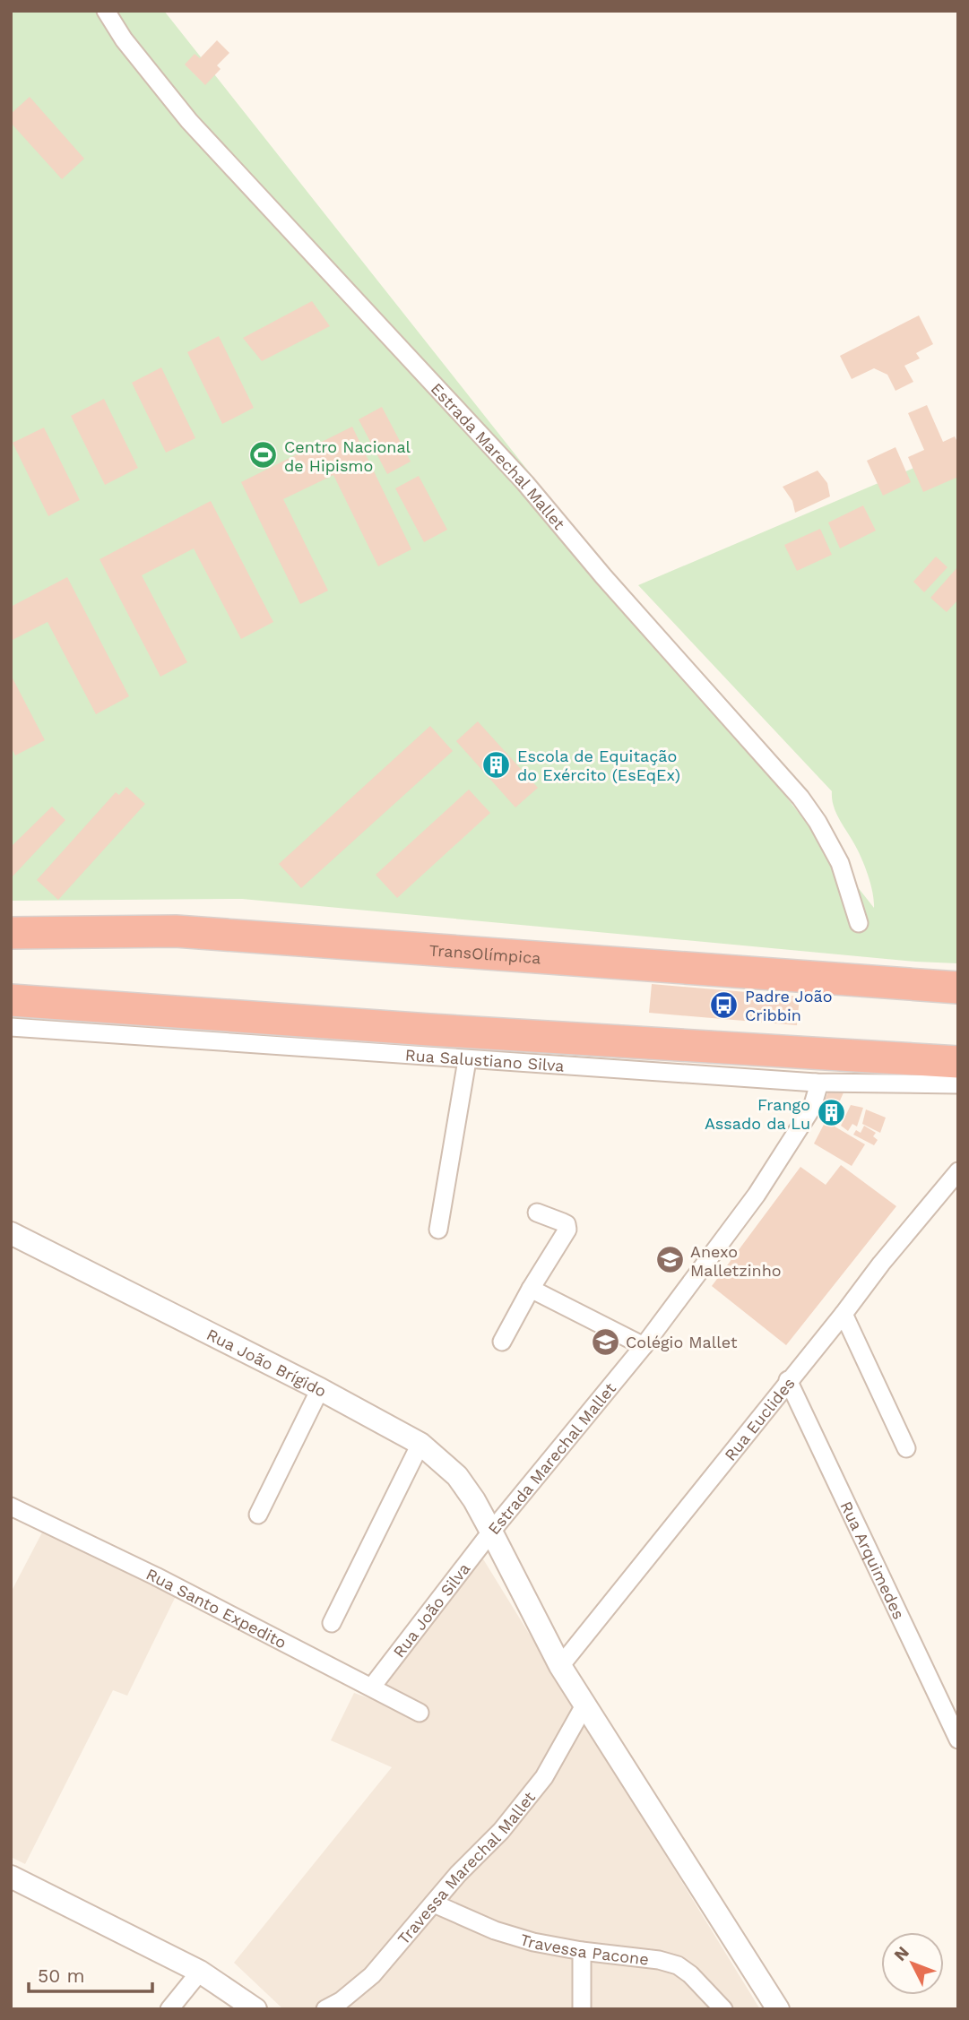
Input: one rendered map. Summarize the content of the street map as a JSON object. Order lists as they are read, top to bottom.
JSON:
{
  "streets": {
    "highway": ["TransOlímpica"],
    "street": [
      "Estrada Marechal Mallet",
      "Rua Salustiano Silva",
      "Rua João Brígido",
      "Rua Euclides",
      "Rua Arquimedes",
      "Rua Santo Expedito",
      "Rua João Silva",
      "Travessa Marechal Mallet",
      "Travessa Pacone"
    ]
  },
  "crossings": [
    ["Estrada Marechal Mallet", "Rua Salustiano Silva"],
    ["Estrada Marechal Mallet", "Rua João Brígido"],
    ["Estrada Marechal Mallet", "Rua Euclides"],
    ["Estrada Marechal Mallet", "Rua João Silva"],
    ["Estrada Marechal Mallet", "Travessa Marechal Mallet"],
    ["Rua João Brígido", "Rua João Silva"],
    ["Rua Euclides", "Rua Arquimedes"],
    ["Rua Santo Expedito", "Rua João Silva"],
    ["Travessa Marechal Mallet", "Travessa Pacone"]
  ],
  "places": {
    "sports": ["Centro Nacional de Hipismo"],
    "building": ["Escola de Equitação do Exército (EsEqEx)", "Frango Assado da Lu"],
    "bus stop": ["Padre João Cribbin"],
    "school or university": ["Anexo Malletzinho", "Colégio Mallet"]
  },
  "scale_bar": "50 m",
  "north": "top left"
}
